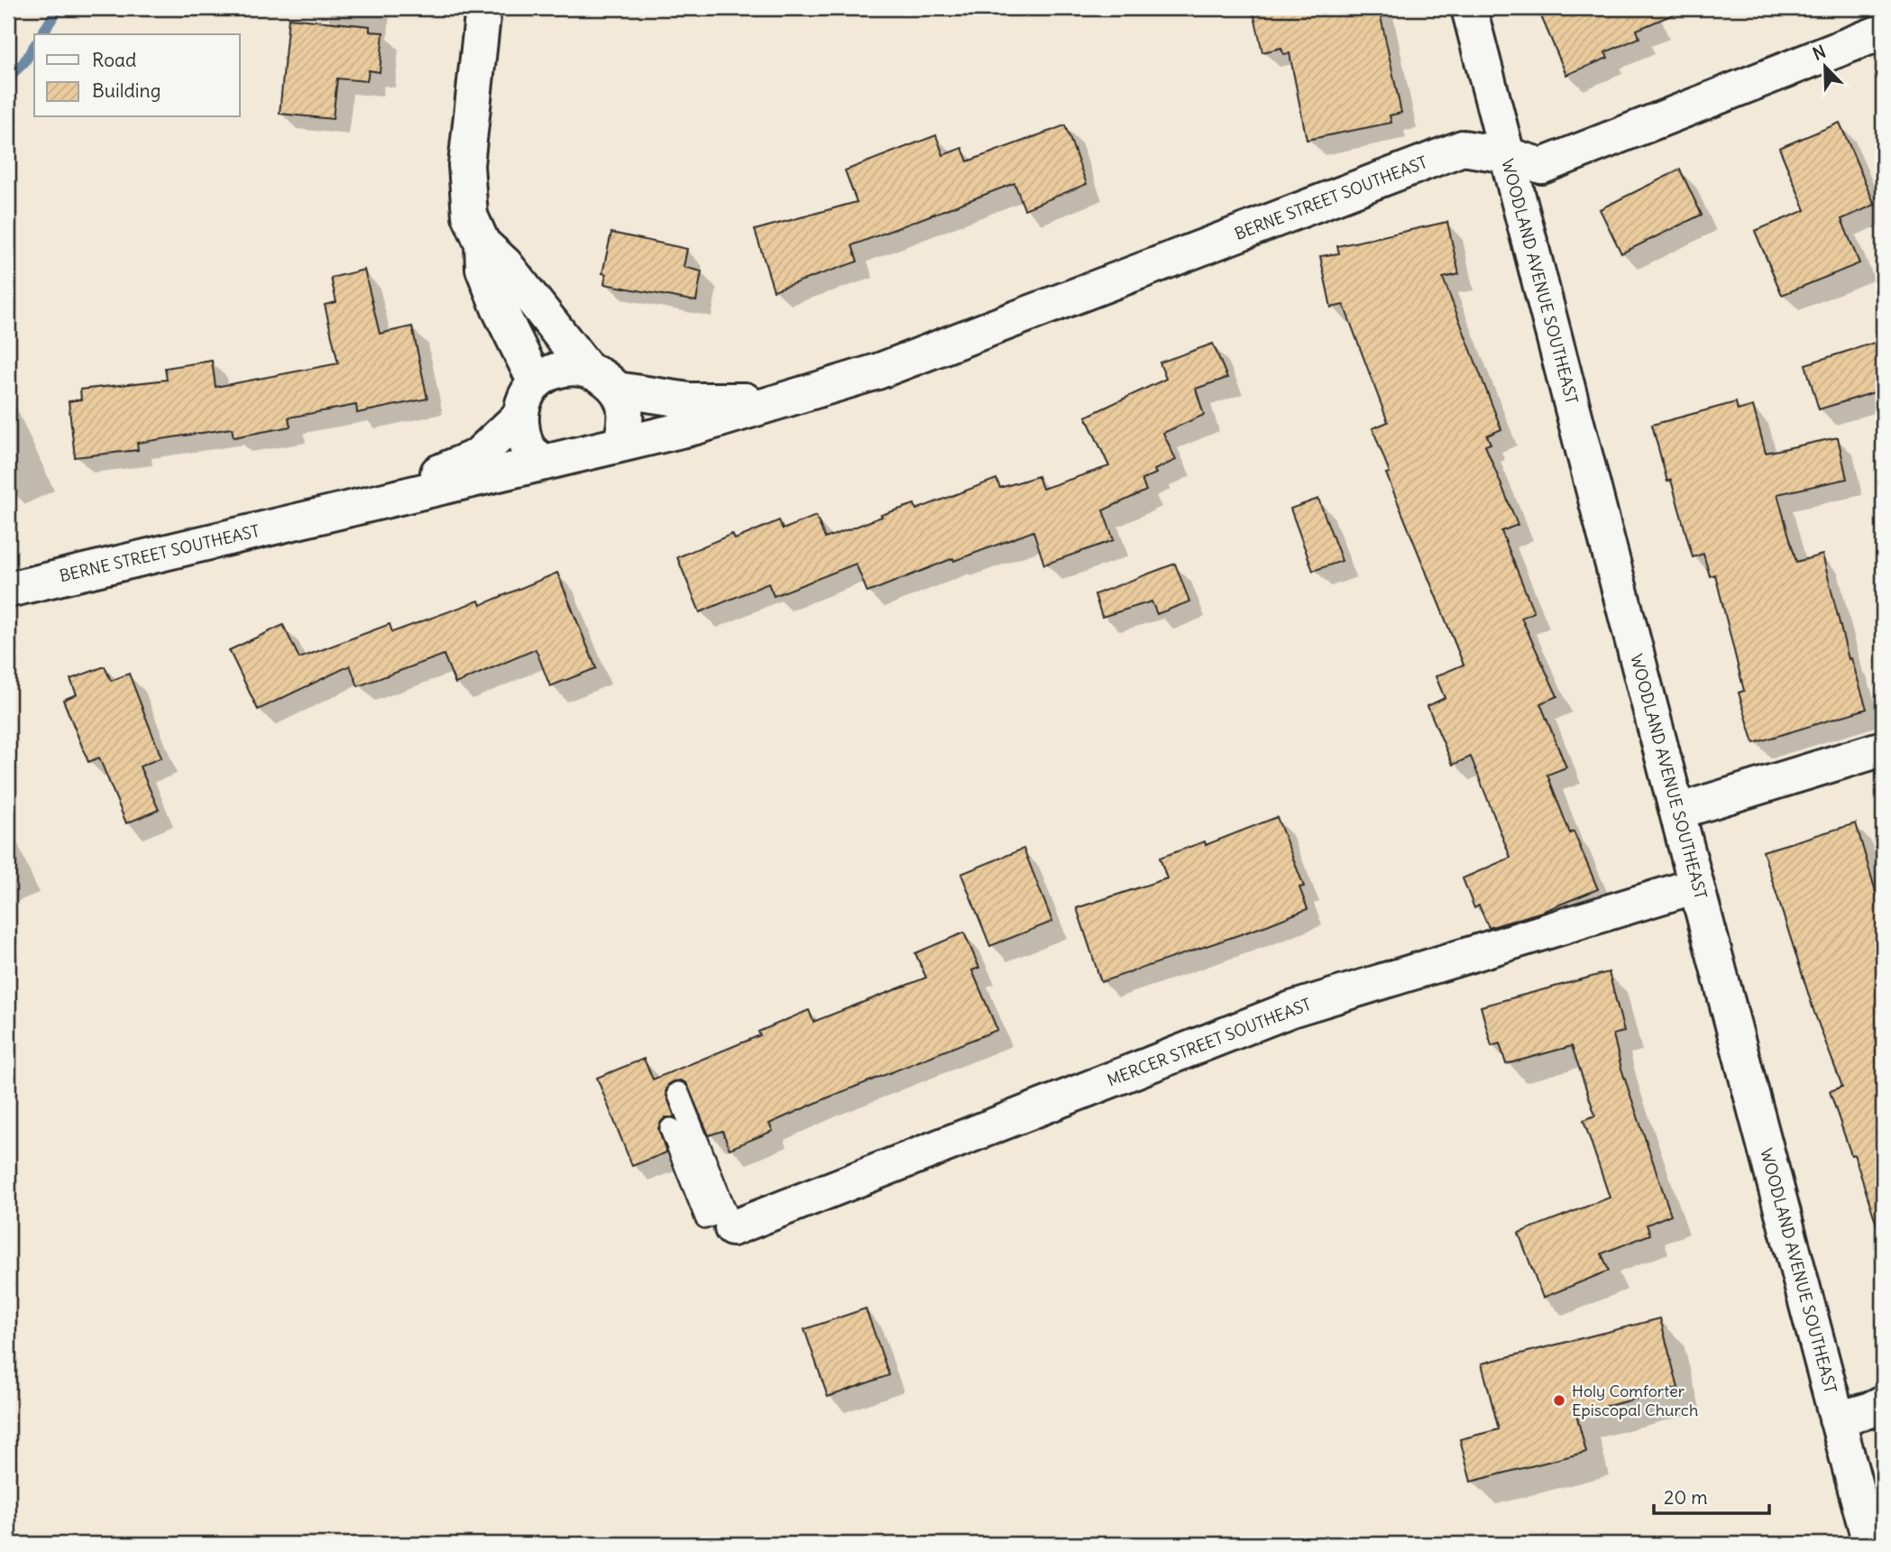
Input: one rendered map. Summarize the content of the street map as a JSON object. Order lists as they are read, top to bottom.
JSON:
{
  "streets": {
    "street": ["BERNE STREET SOUTHEAST", "WOODLAND AVENUE SOUTHEAST", "MERCER STREET SOUTHEAST"]
  },
  "crossings": [
    ["BERNE STREET SOUTHEAST", "WOODLAND AVENUE SOUTHEAST"],
    ["WOODLAND AVENUE SOUTHEAST", "MERCER STREET SOUTHEAST"]
  ],
  "places": ["Holy Comforter Episcopal Church"],
  "legend": ["Road", "Building"],
  "scale_bar": "20 m",
  "north": "top left"
}
